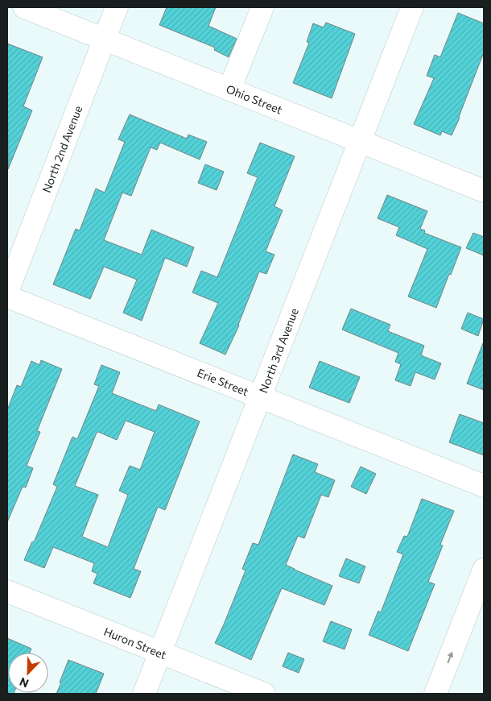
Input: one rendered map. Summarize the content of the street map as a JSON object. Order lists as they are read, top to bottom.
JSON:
{
  "streets": {
    "street": [
      "Ohio Street",
      "North 2nd Avenue",
      "North 3rd Avenue",
      "Erie Street",
      "Huron Street"
    ]
  },
  "crossings": [
    ["Ohio Street", "North 2nd Avenue"],
    ["Ohio Street", "North 3rd Avenue"],
    ["North 3rd Avenue", "Erie Street"],
    ["North 3rd Avenue", "Huron Street"]
  ],
  "north": "bottom left"
}
